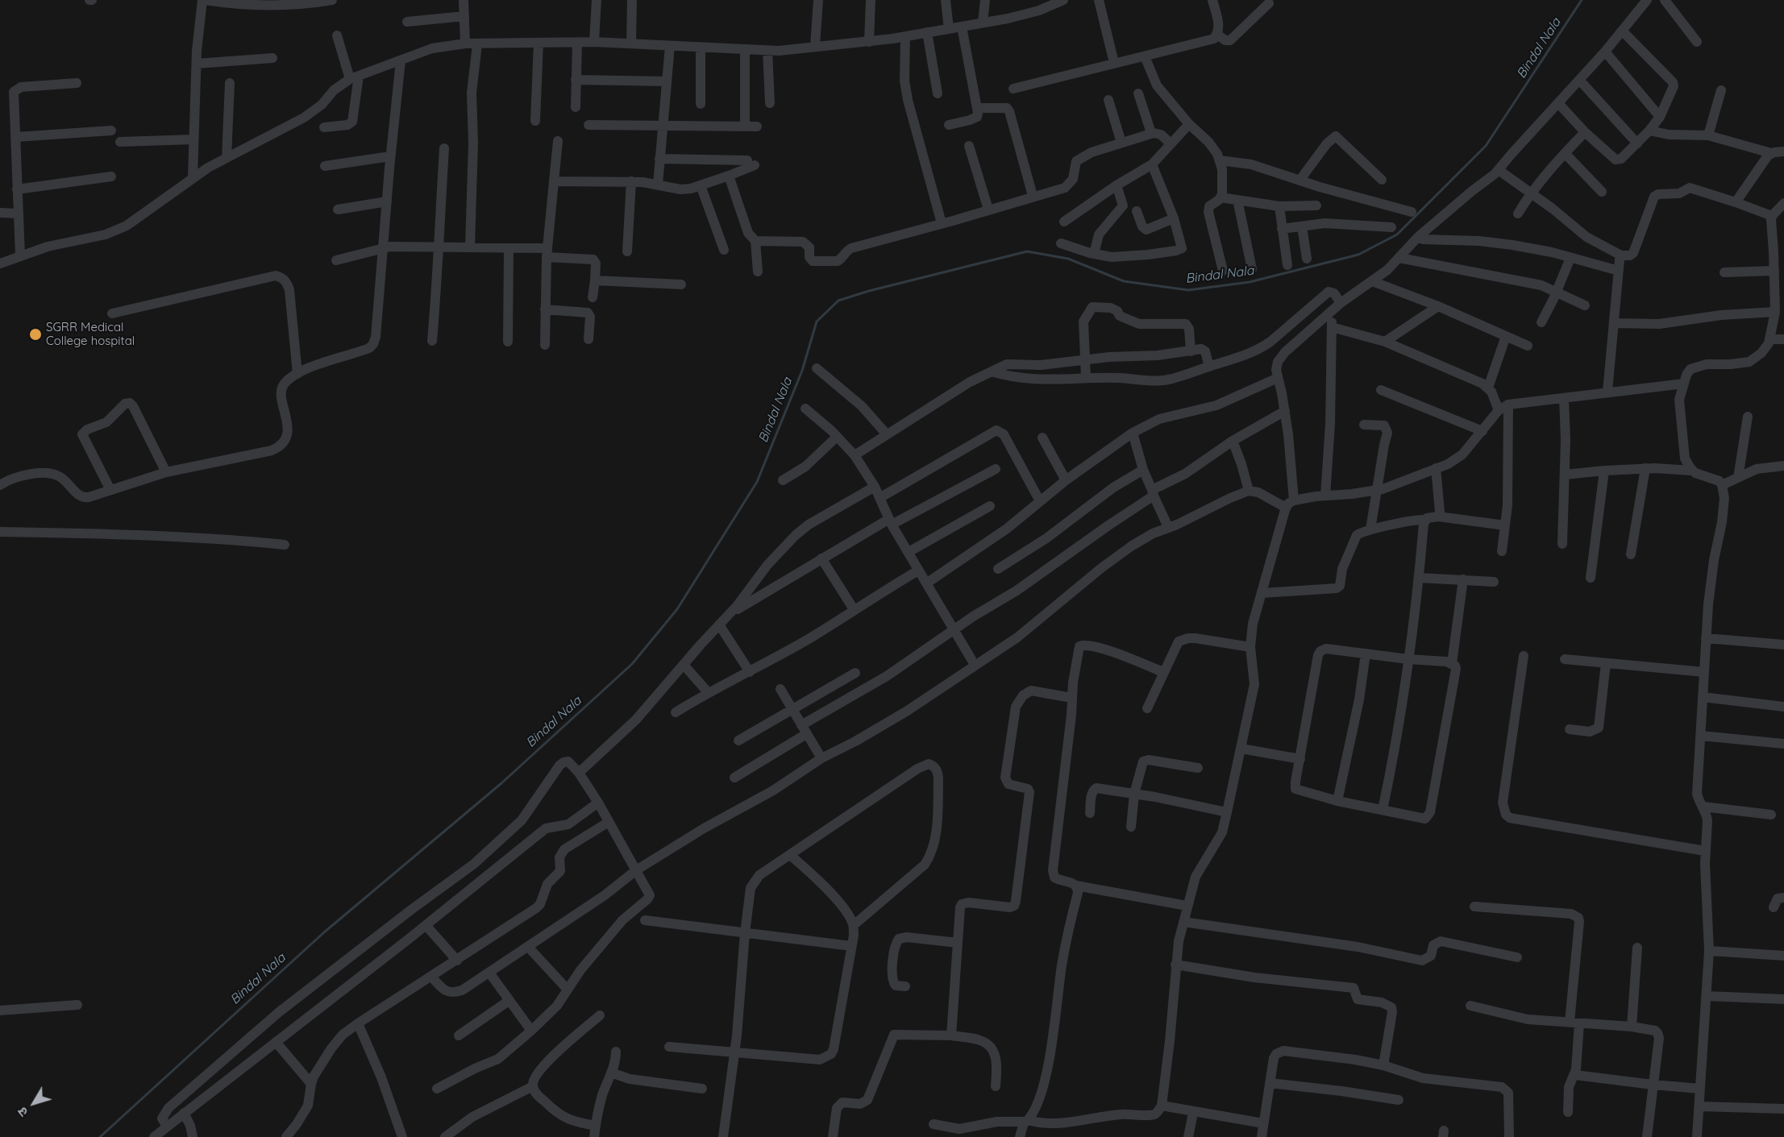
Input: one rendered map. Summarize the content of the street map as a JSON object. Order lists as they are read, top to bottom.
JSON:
{
  "water": ["Bindal Nala"],
  "places": ["SGRR Medical College hospital"],
  "north": "bottom left"
}
